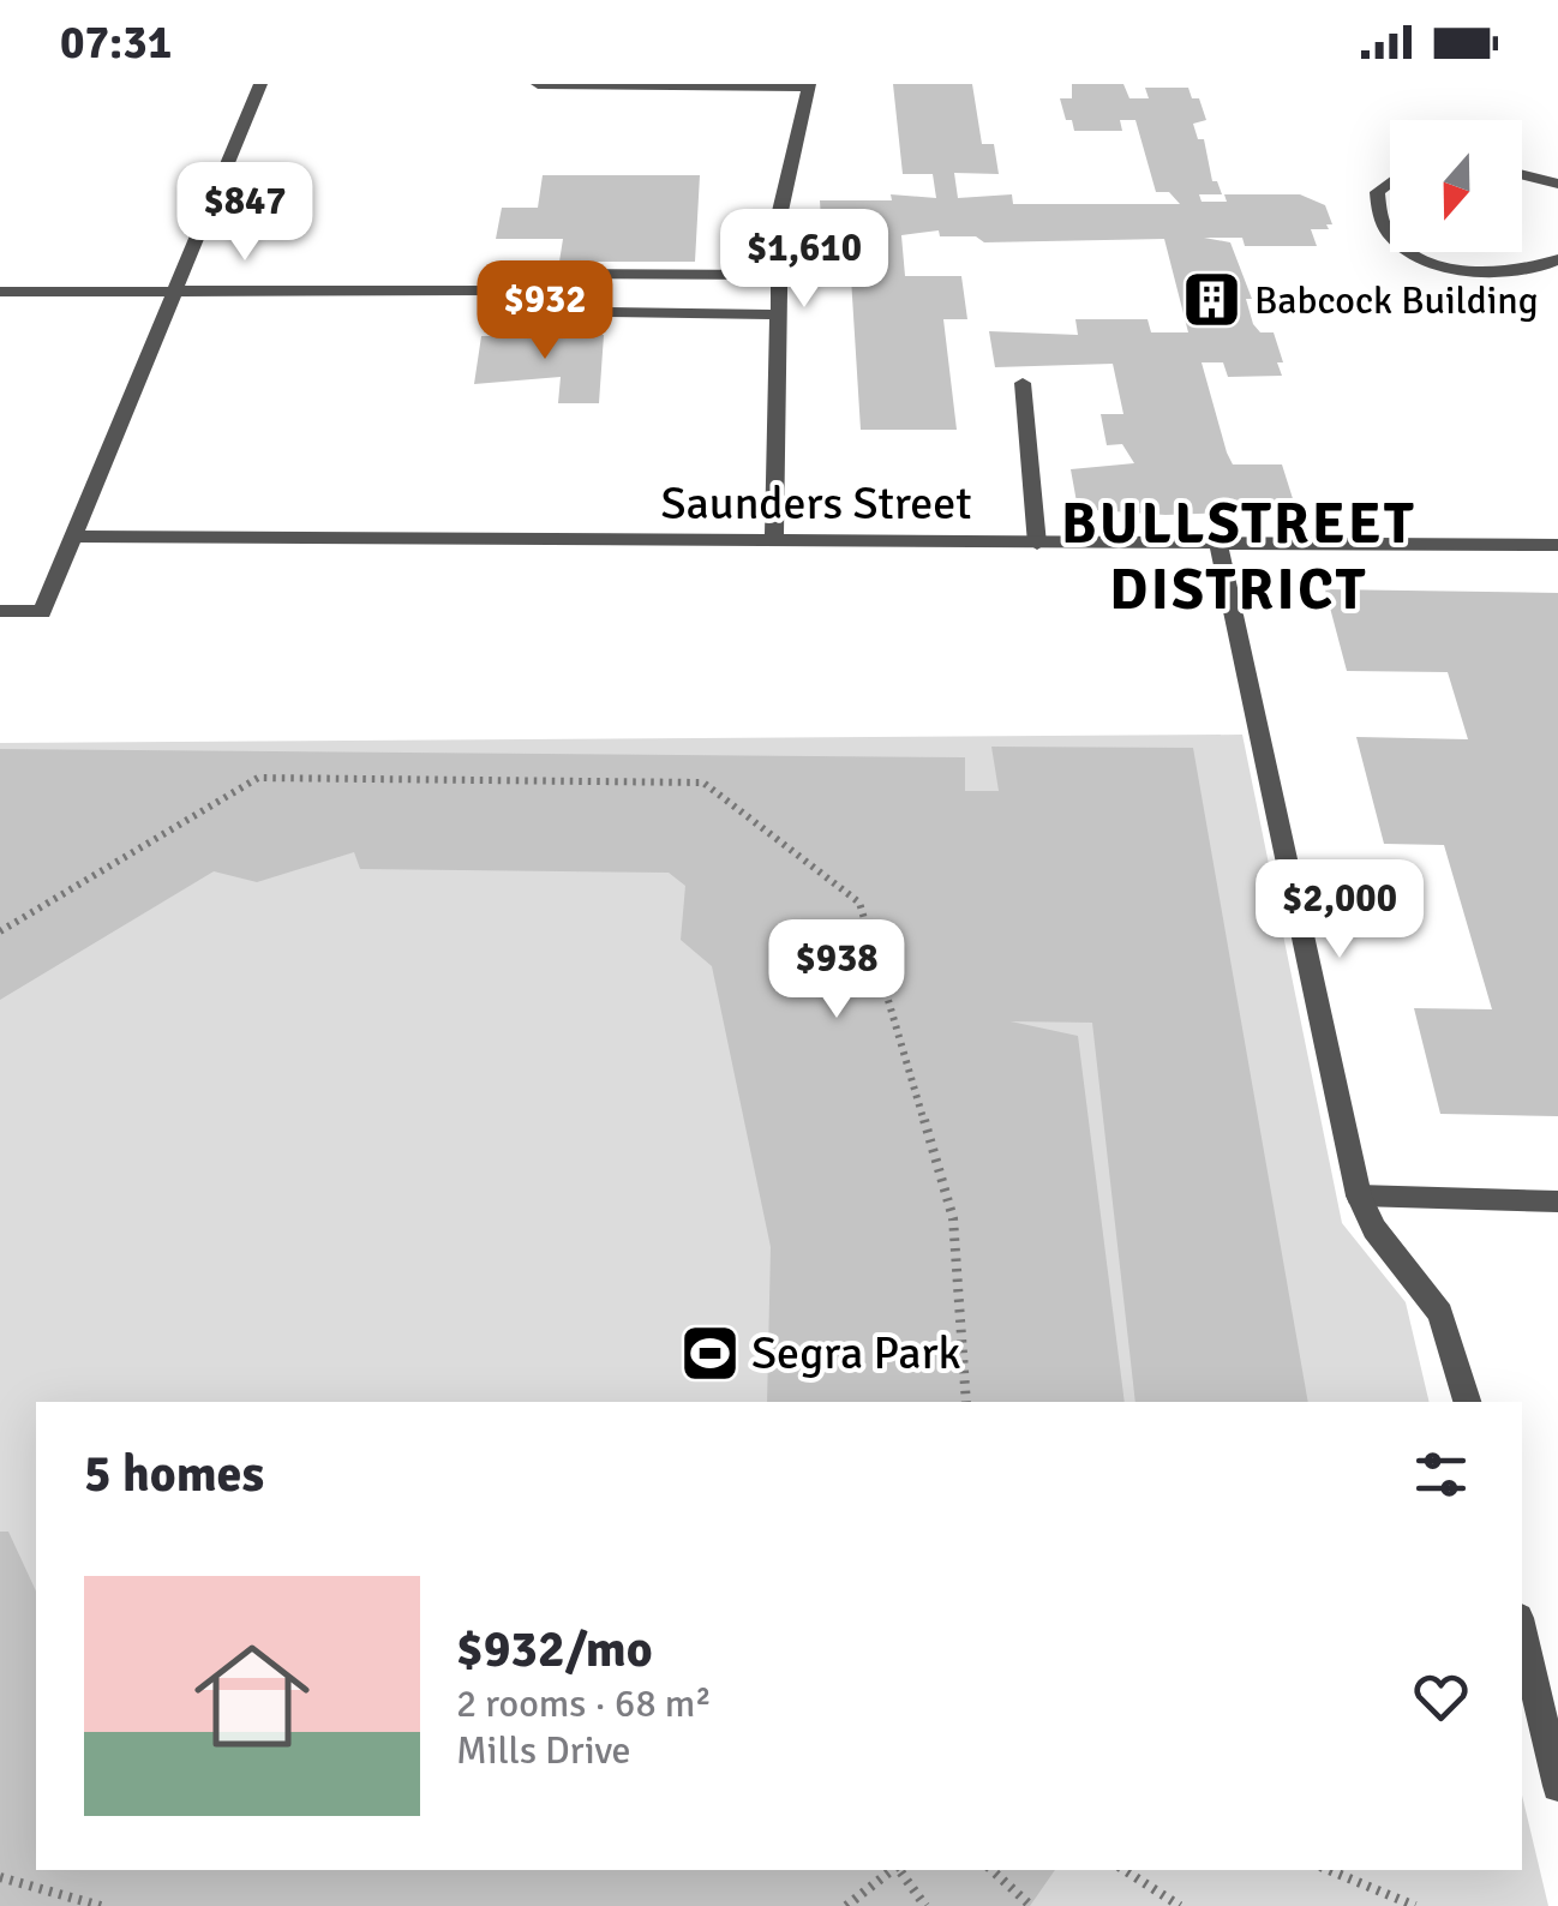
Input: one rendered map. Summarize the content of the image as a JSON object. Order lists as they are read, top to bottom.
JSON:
{
  "streets": {
    "street": ["Saunders Street"]
  },
  "districts": ["BULLSTREET DISTRICT"],
  "places": {
    "building": ["Babcock Building"],
    "sports": ["Segra Park"]
  },
  "north": "bottom",
  "page": {
    "status": "07:31",
    "price": [
      "$847",
      "$1,610",
      "$932",
      "$2,000",
      "$938"
    ],
    "heading": "5 homes",
    "list": [
      {
        "name": "$932/mo",
        "note": "2 rooms · 68 m² · Mills Drive"
      }
    ]
  }
}
